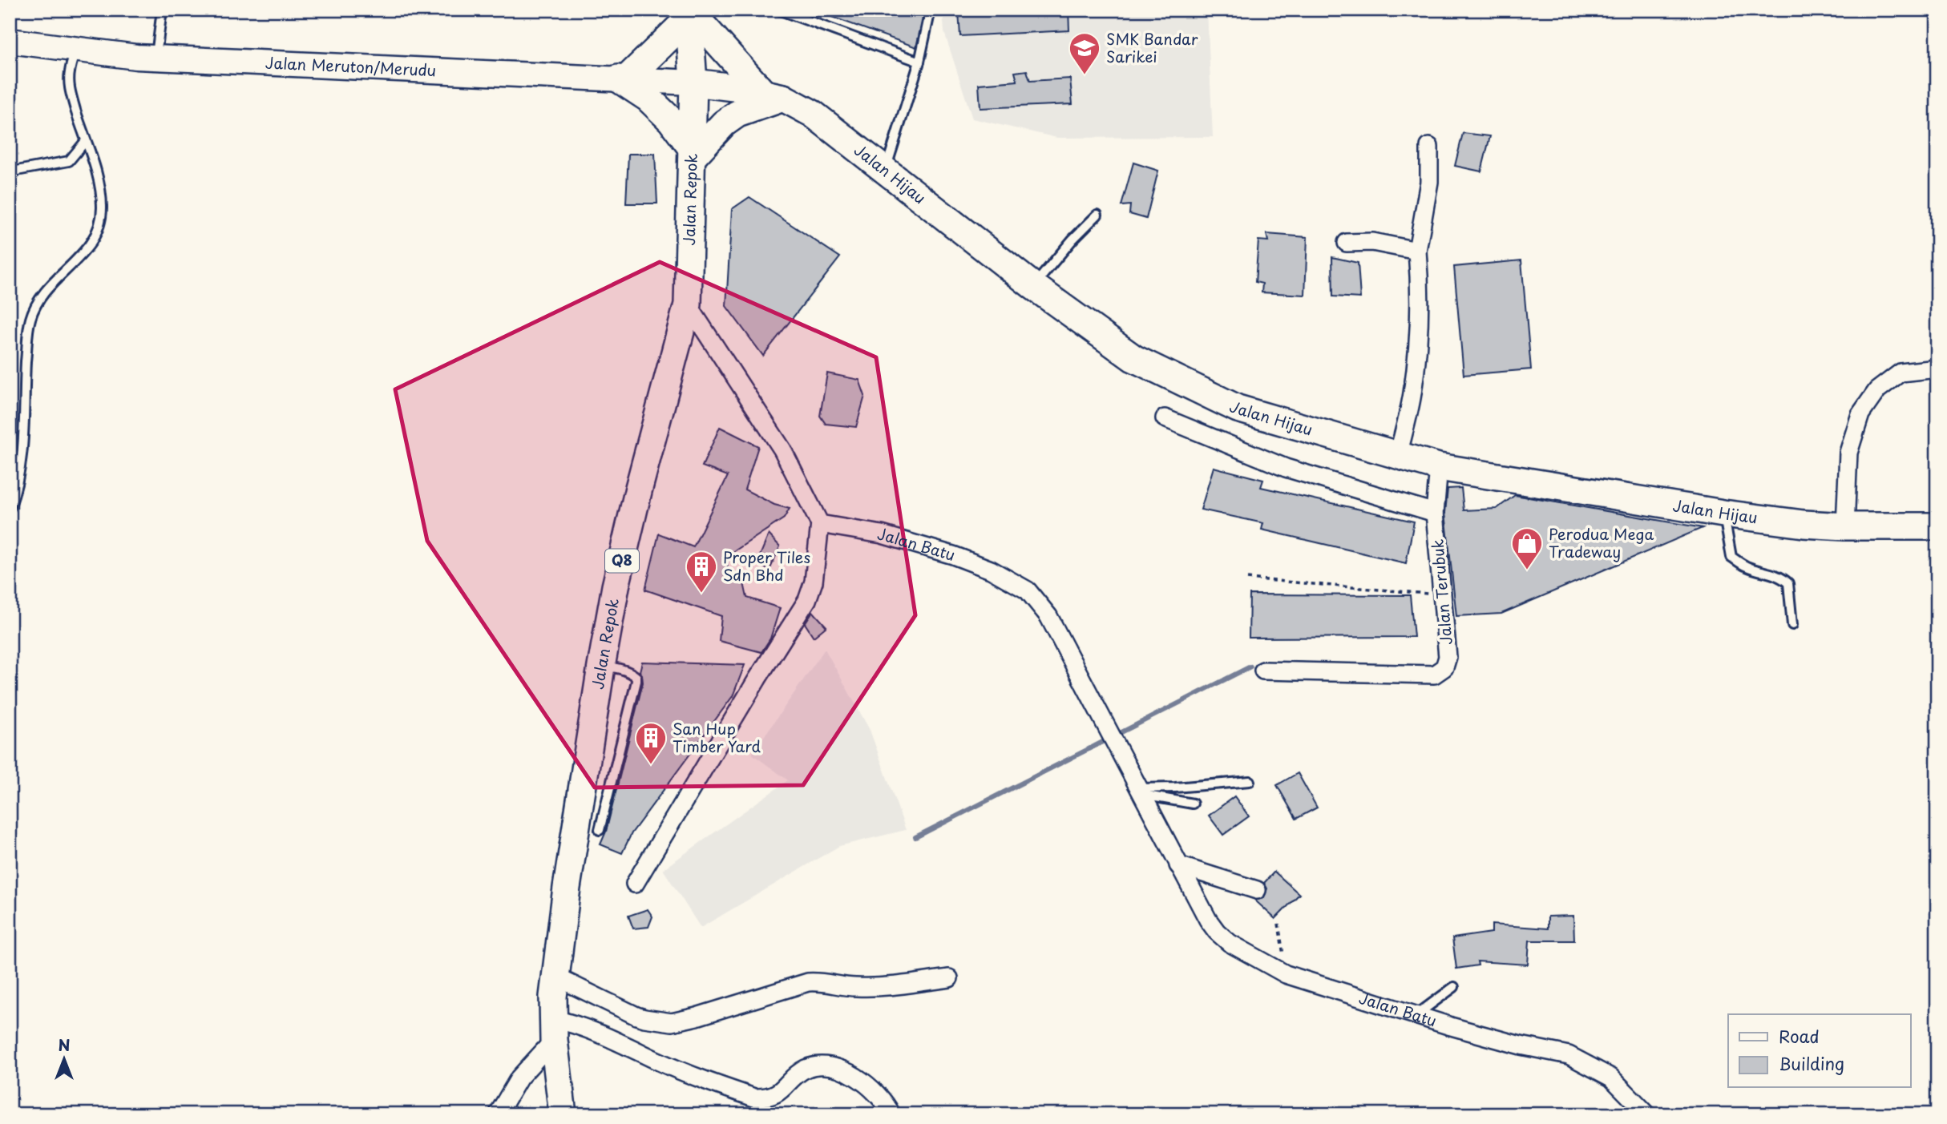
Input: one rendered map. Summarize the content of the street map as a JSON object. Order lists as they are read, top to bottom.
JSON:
{
  "streets": {
    "main road": [
      "Jalan Meruton/Merudu",
      "Jalan Hijau",
      "Jalan Repok",
      "Q8"
    ],
    "street": ["Jalan Batu", "Jalan Terubuk"]
  },
  "crossings": [
    ["Jalan Meruton/Merudu", "Jalan Hijau"],
    ["Jalan Meruton/Merudu", "Jalan Repok"],
    ["Jalan Hijau", "Jalan Repok"],
    ["Jalan Hijau", "Jalan Terubuk"]
  ],
  "places": {
    "school or university": ["SMK Bandar Sarikei"],
    "shop": ["Perodua Mega Tradeway"],
    "building": ["Proper Tiles Sdn Bhd", "San Hup Timber Yard"]
  },
  "legend": ["Road", "Building"],
  "north": "top"
}
